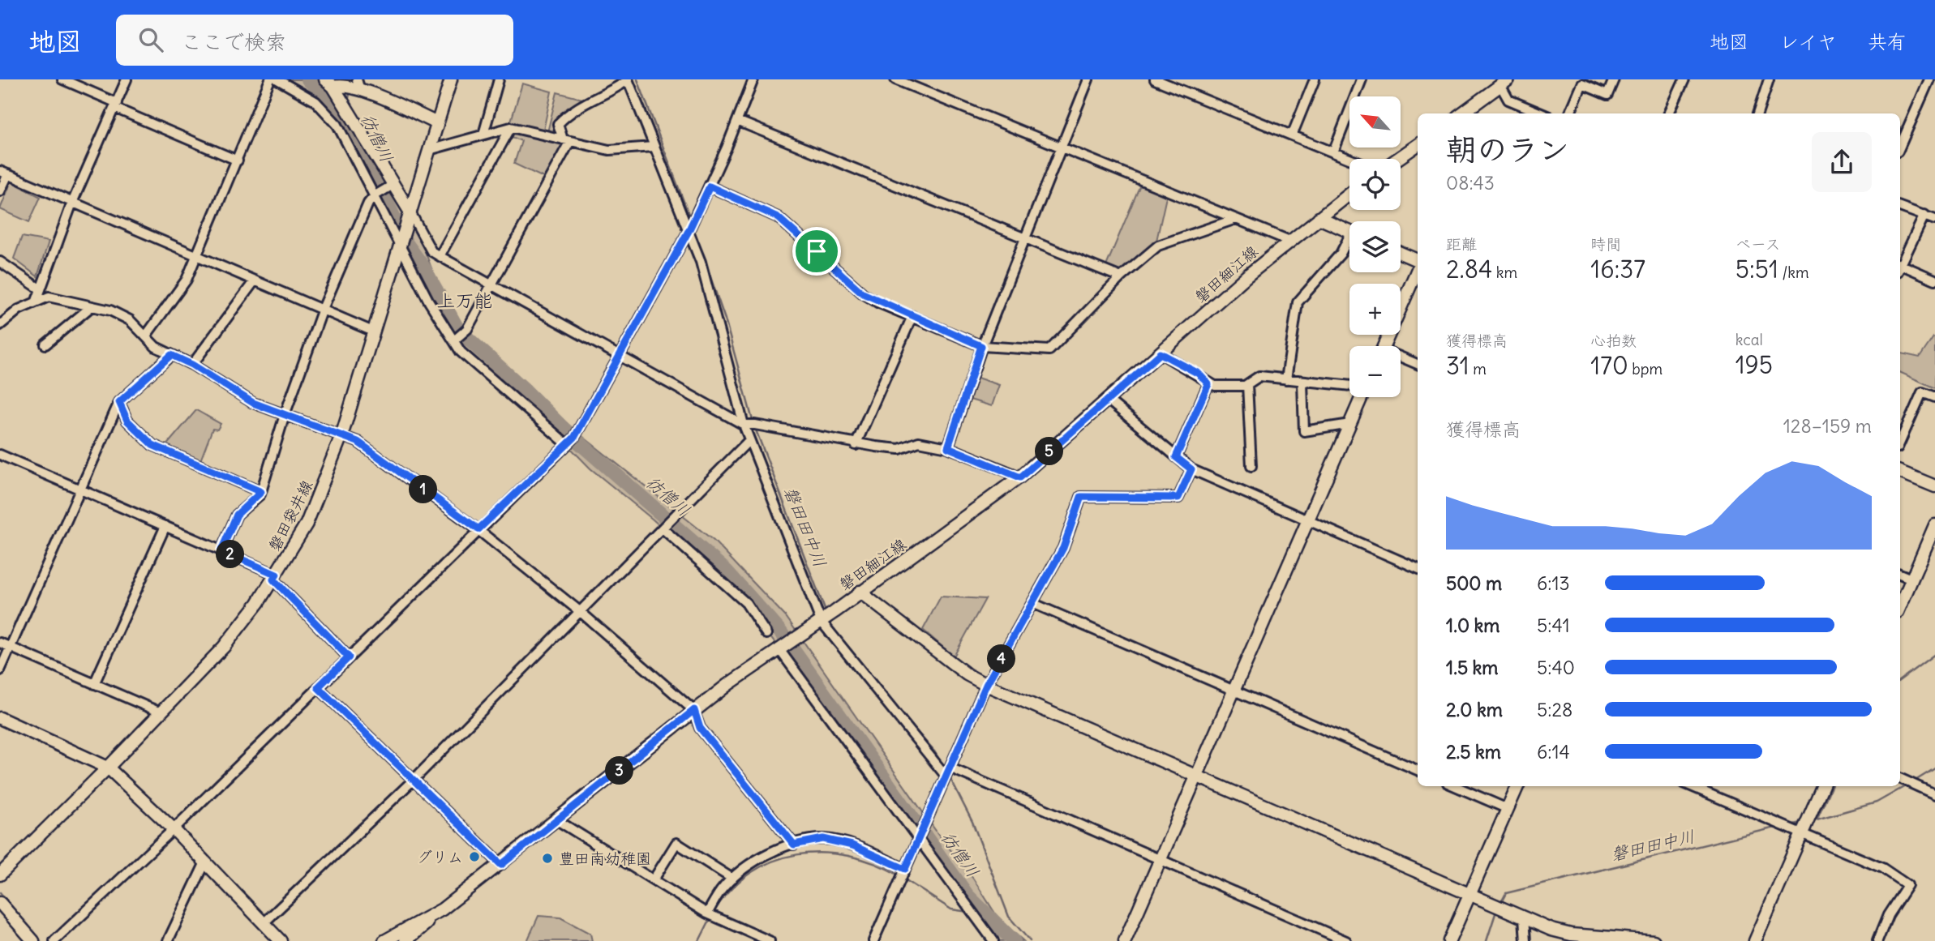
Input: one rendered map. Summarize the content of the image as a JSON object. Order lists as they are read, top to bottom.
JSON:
{
  "streets": {
    "street": ["磐田細江線", "磐田袋井線"]
  },
  "districts": ["上万能"],
  "water": ["彷僧川", "磐田田中川"],
  "places": ["グリム", "豊田南幼稚園"],
  "north": "top left",
  "page": {
    "header": "地図",
    "search": "ここで検索",
    "nav": ["地図", "レイヤ", "共有"],
    "map_buttons": ["+", "−"],
    "heading": ["朝のラン", "08:43"],
    "stats": [
      ["距離", "2.84 km"],
      ["時間", "16:37"],
      ["ペース", "5:51 /km"],
      ["獲得標高", "31 m"],
      ["心拍数", "170 bpm"],
      ["kcal", "195"]
    ],
    "chart": ["獲得標高", "128–159 m"],
    "pins": [
      "5",
      "1",
      "2",
      "4",
      "3"
    ],
    "list": [
      {
        "name": "500 m",
        "note": "6:13"
      },
      {
        "name": "1.0 km",
        "note": "5:41"
      },
      {
        "name": "1.5 km",
        "note": "5:40"
      },
      {
        "name": "2.0 km",
        "note": "5:28"
      },
      {
        "name": "2.5 km",
        "note": "6:14"
      }
    ]
  }
}
